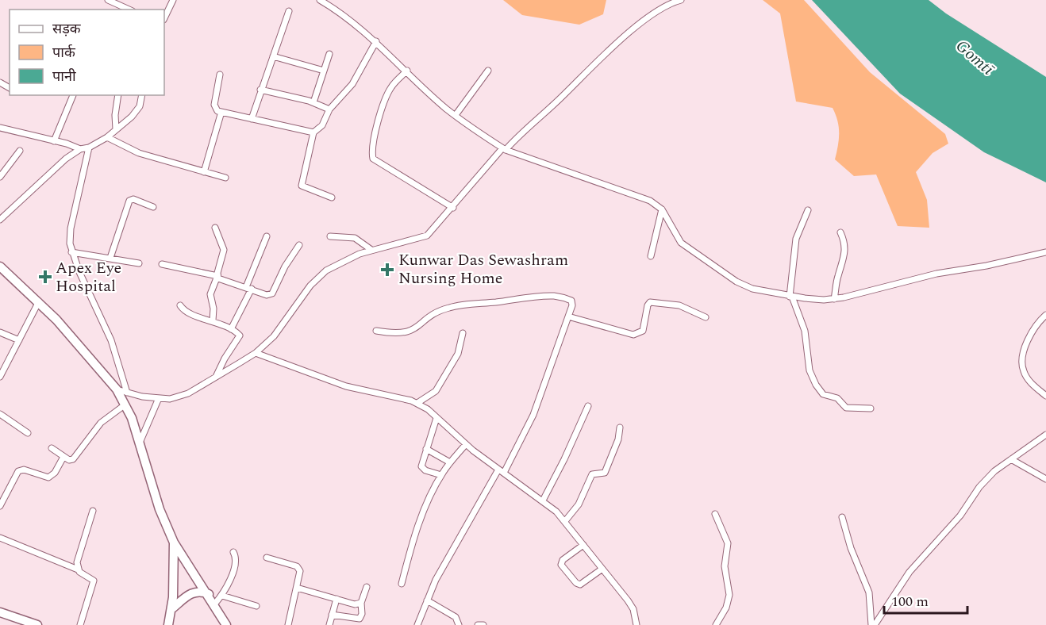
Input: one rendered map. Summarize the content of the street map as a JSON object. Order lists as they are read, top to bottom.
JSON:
{
  "water": ["Gomtī"],
  "places": {
    "health": ["Kunwar Das Sewashram Nursing Home", "Apex Eye Hospital"]
  },
  "legend": ["सड़क", "पार्क", "पानी"],
  "scale_bar": "100 m"
}
